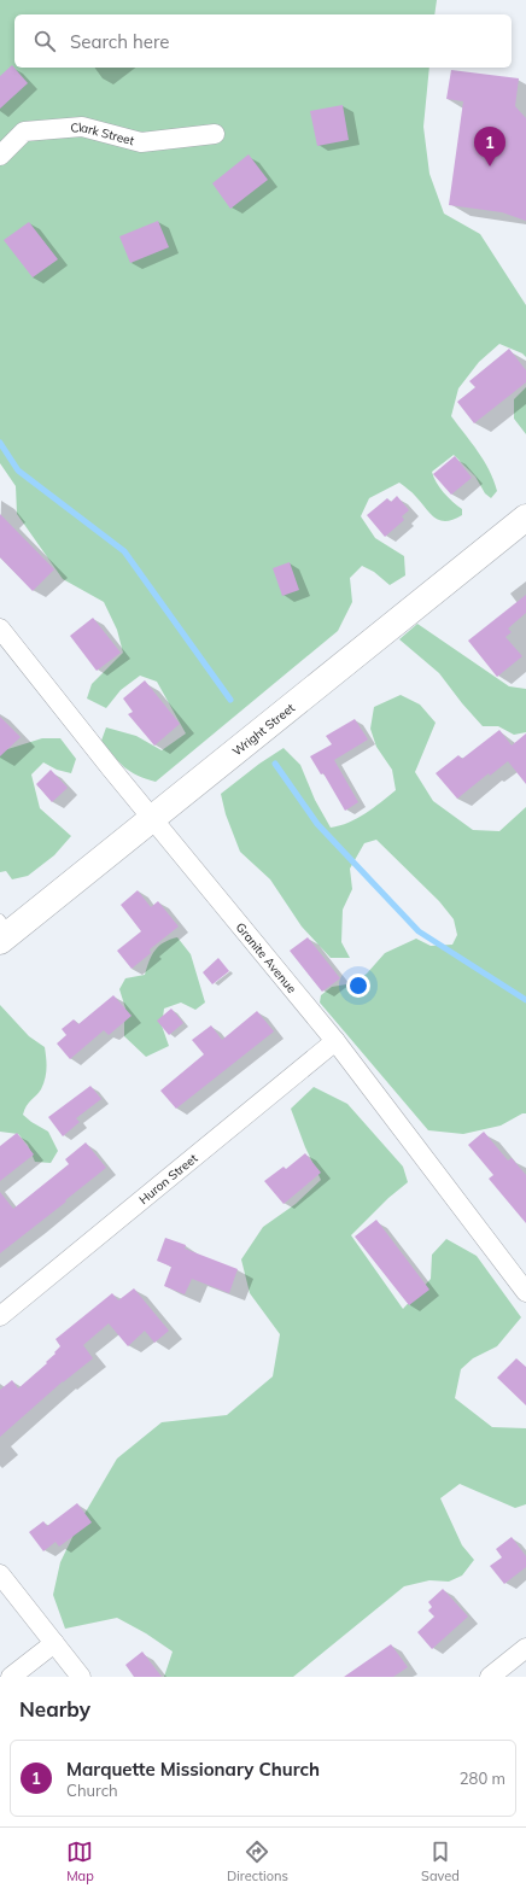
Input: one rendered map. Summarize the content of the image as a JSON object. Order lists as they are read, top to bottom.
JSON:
{
  "streets": {
    "main road": ["Wright Street"],
    "street": ["Clark Street", "Granite Avenue", "Huron Street"]
  },
  "crossings": [
    ["Wright Street", "Granite Avenue"],
    ["Granite Avenue", "Huron Street"]
  ],
  "page": {
    "search": "Search here",
    "pins": "1",
    "heading": "Nearby",
    "list": [
      {
        "mark": "1",
        "name": "Marquette Missionary Church",
        "note": "Church",
        "value": "280 m"
      }
    ],
    "nav": ["Map", "Directions", "Saved"]
  }
}
